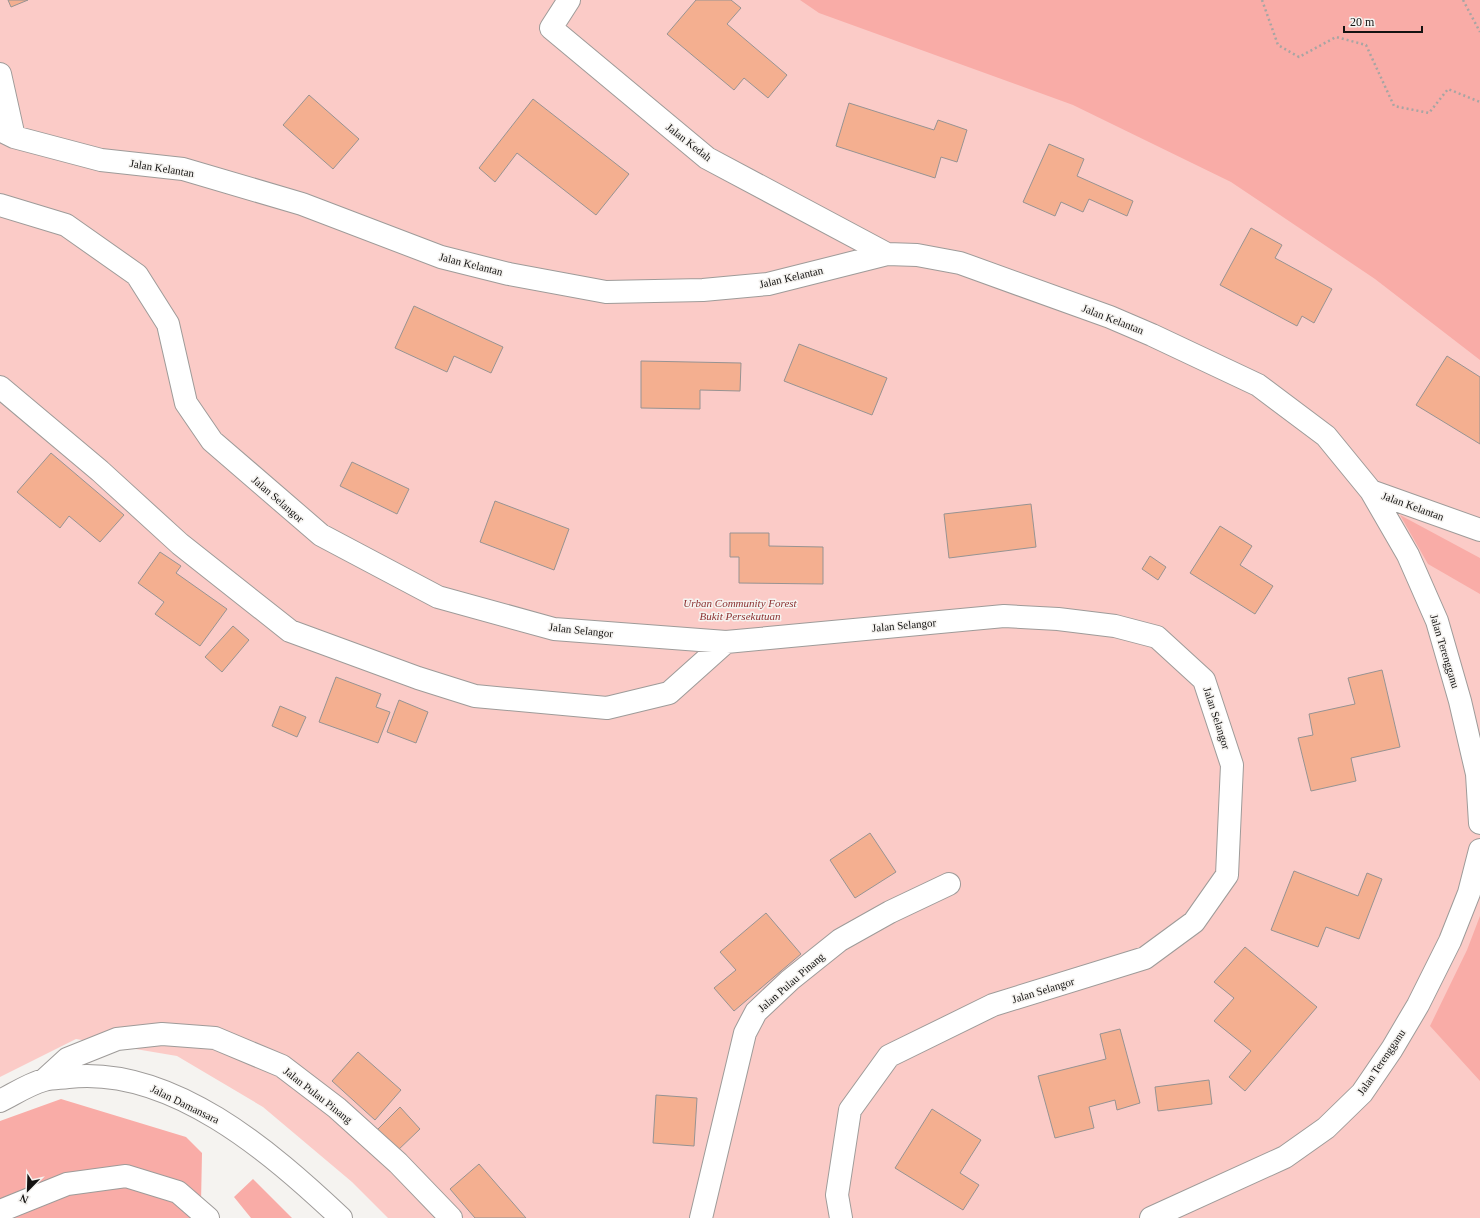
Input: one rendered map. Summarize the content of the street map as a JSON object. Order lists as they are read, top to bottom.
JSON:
{
  "streets": {
    "street": [
      "Jalan Kedah",
      "Jalan Kelantan",
      "Jalan Selangor",
      "Jalan Terengganu",
      "Jalan Pulau Pinang",
      "Jalan Damansara"
    ]
  },
  "crossings": [
    ["Jalan Kedah", "Jalan Kelantan"],
    ["Jalan Kelantan", "Jalan Terengganu"],
    ["Jalan Pulau Pinang", "Jalan Damansara"]
  ],
  "parks": ["Urban Community Forest Bukit Persekutuan"],
  "scale_bar": "20 m",
  "north": "bottom left"
}
